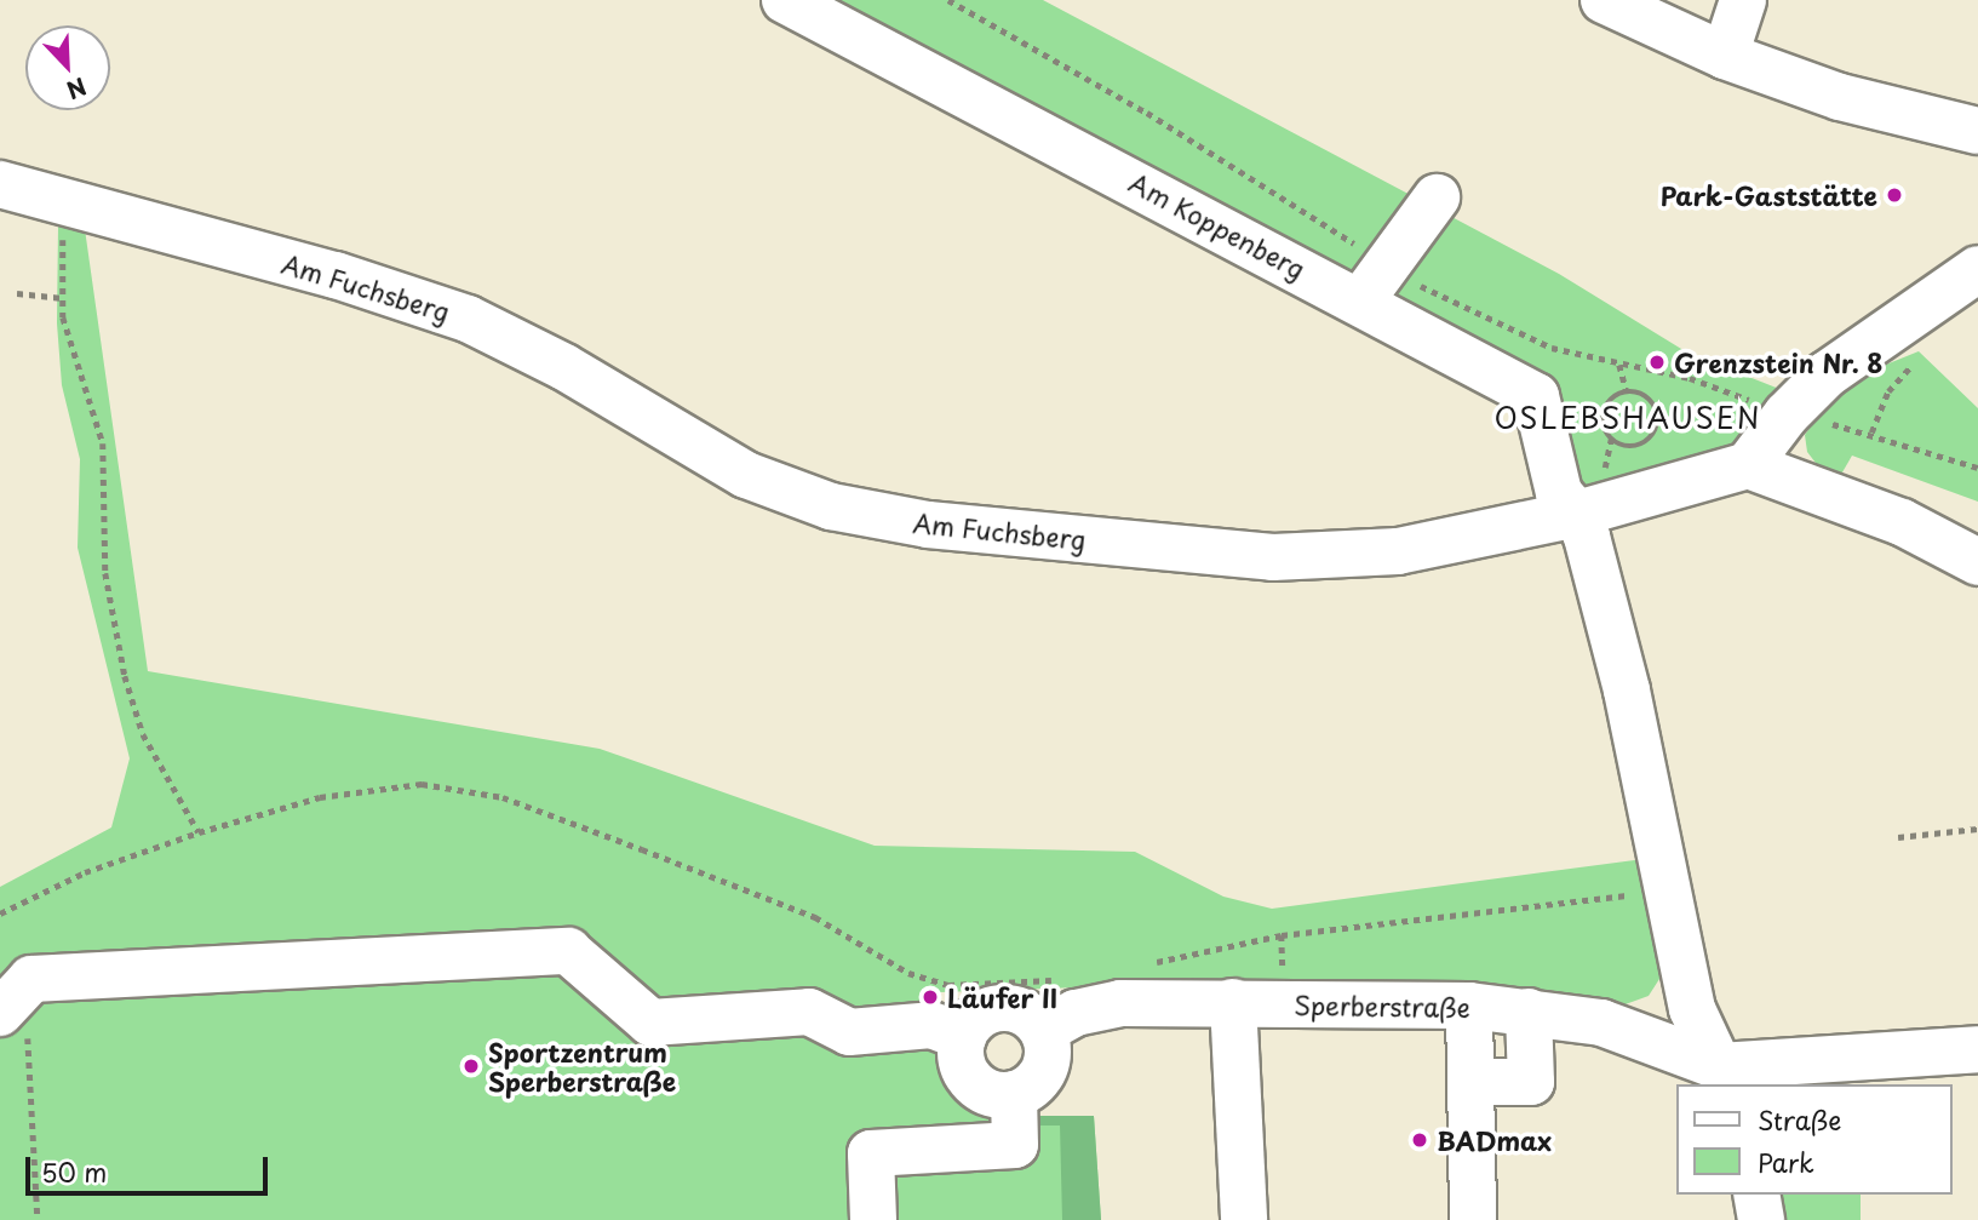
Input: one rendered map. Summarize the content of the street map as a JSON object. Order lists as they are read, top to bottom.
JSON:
{
  "streets": {
    "street": ["Am Koppenberg", "Am Fuchsberg", "Sperberstraße"]
  },
  "crossings": [
    ["Am Koppenberg", "Am Fuchsberg"]
  ],
  "districts": ["OSLEBSHAUSEN"],
  "places": [
    "Park-Gaststätte",
    "Grenzstein Nr. 8",
    "Läufer II",
    "Sportzentrum Sperberstraße",
    "BADmax"
  ],
  "legend": ["Straße", "Park"],
  "scale_bar": "50 m",
  "north": "bottom right"
}
